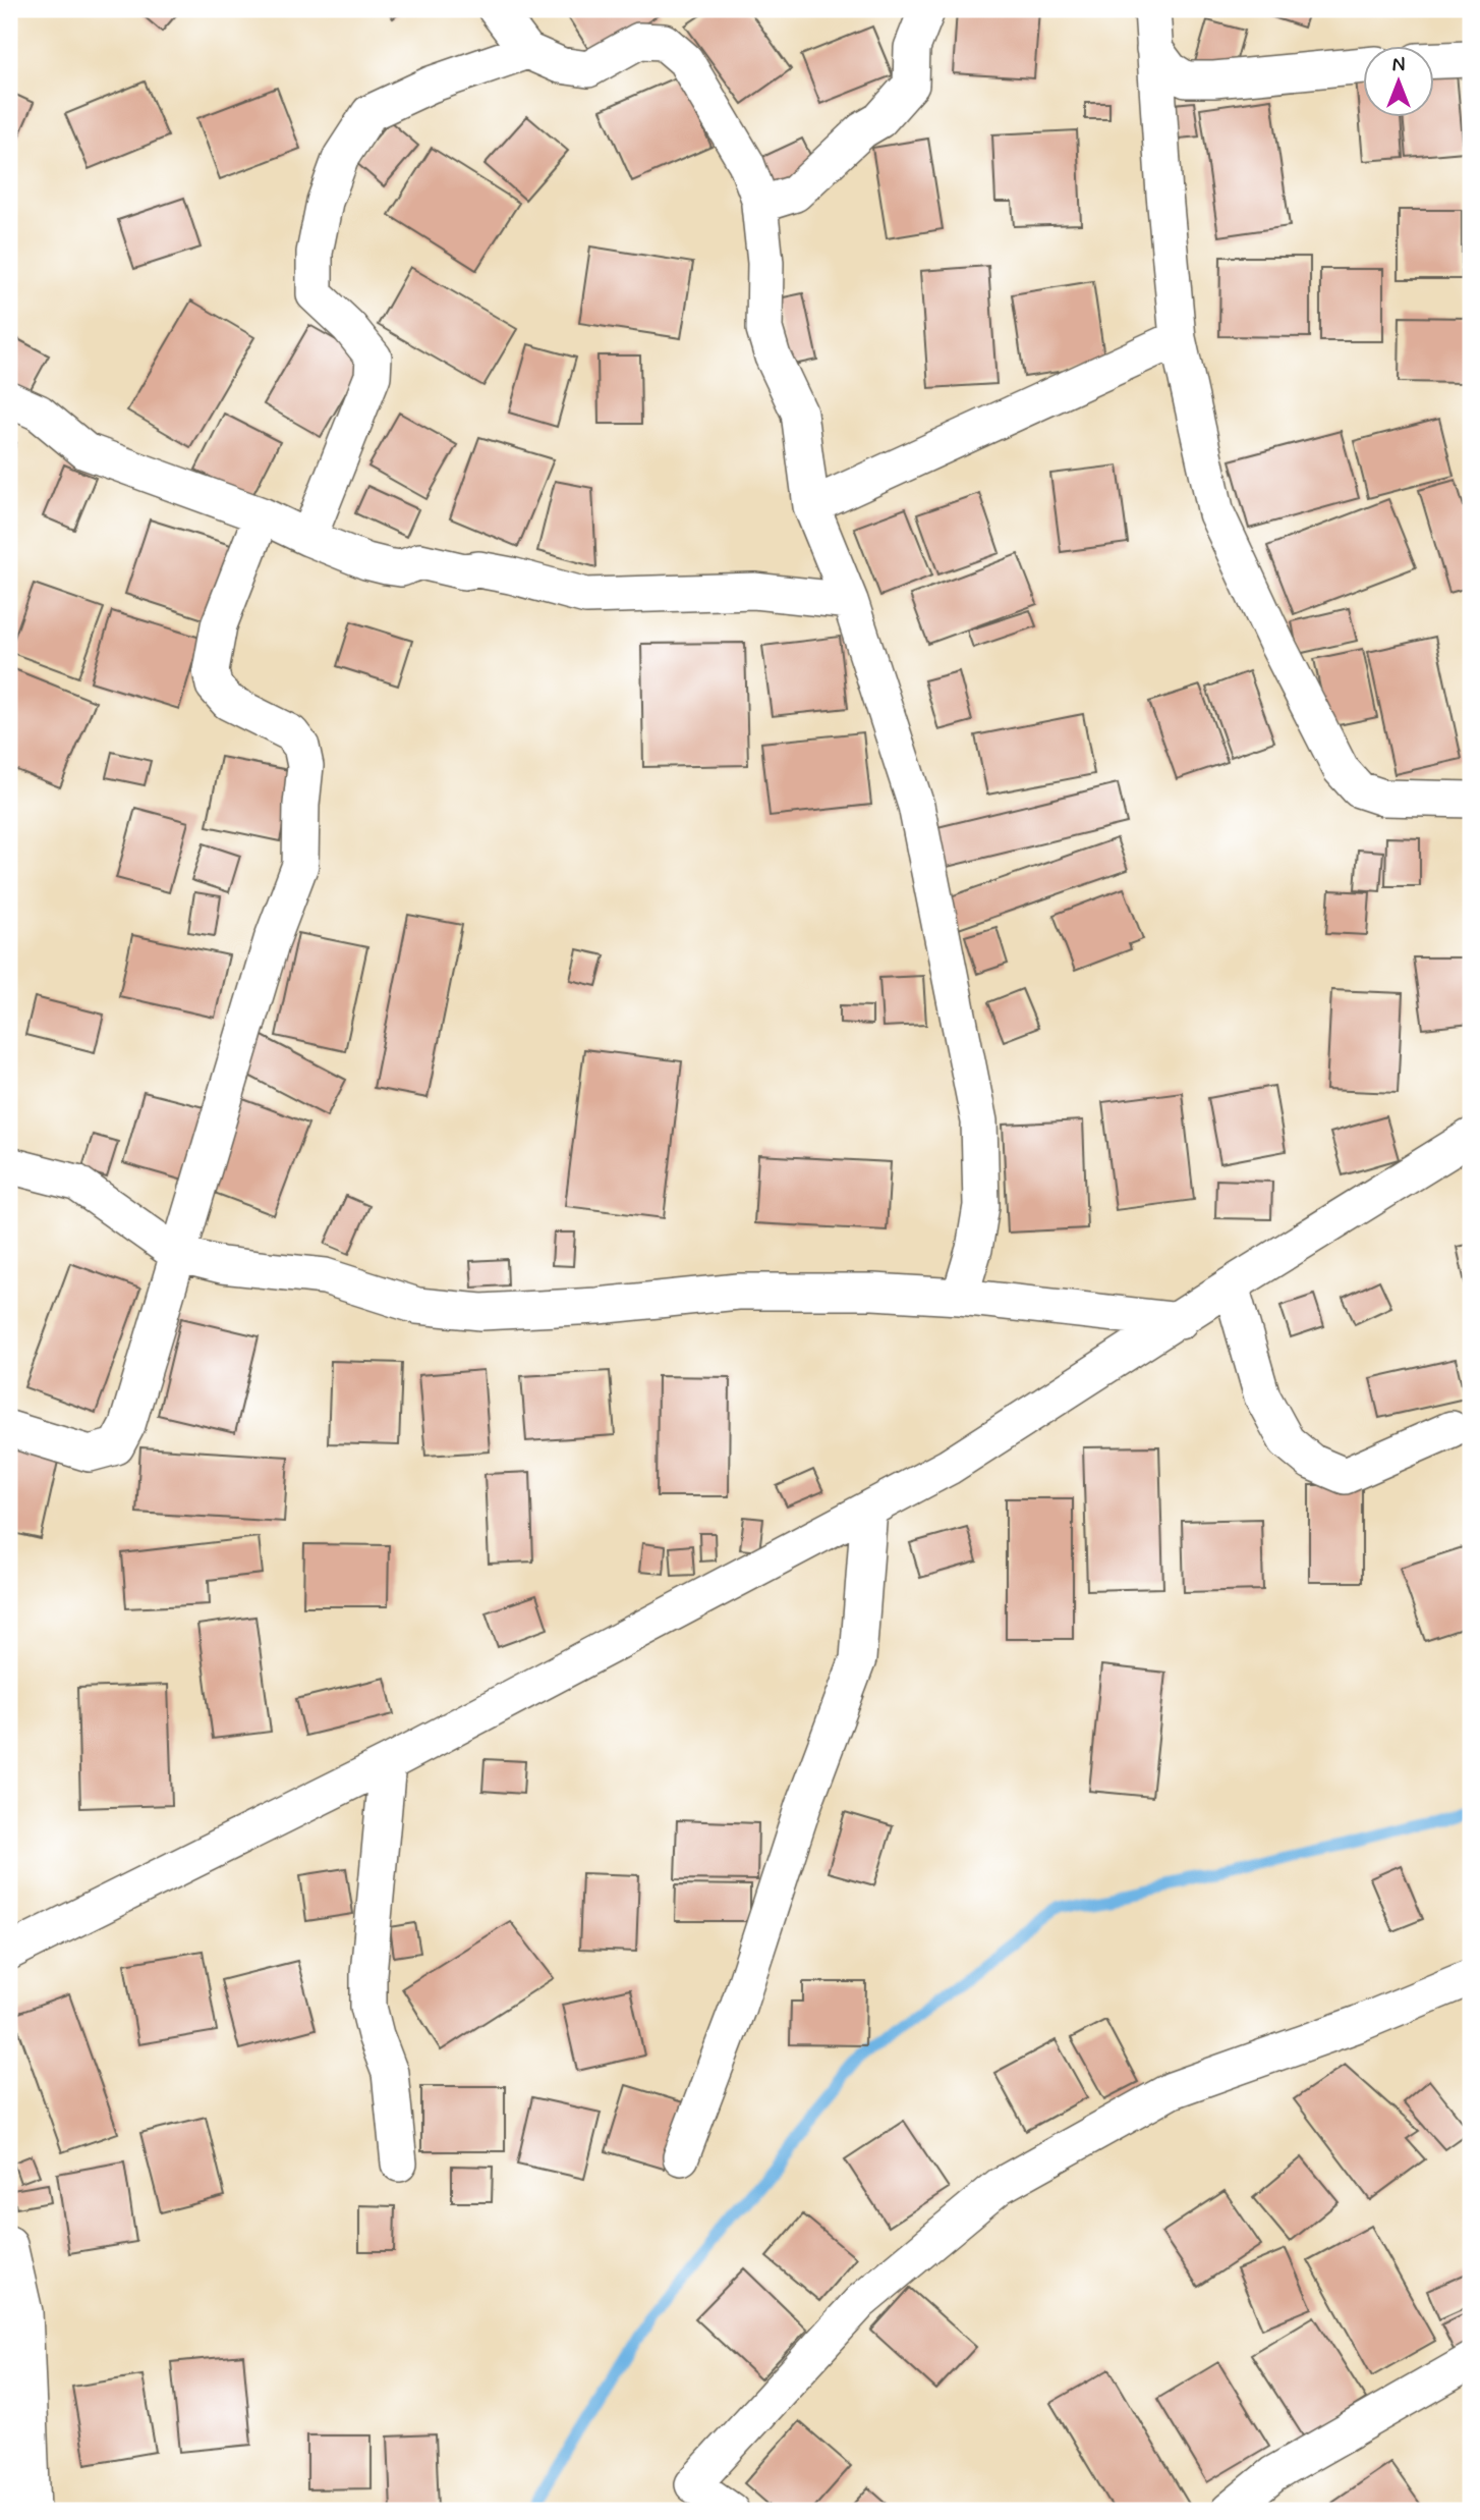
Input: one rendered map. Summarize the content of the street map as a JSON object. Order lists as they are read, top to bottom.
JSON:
{
  "north": "top"
}
